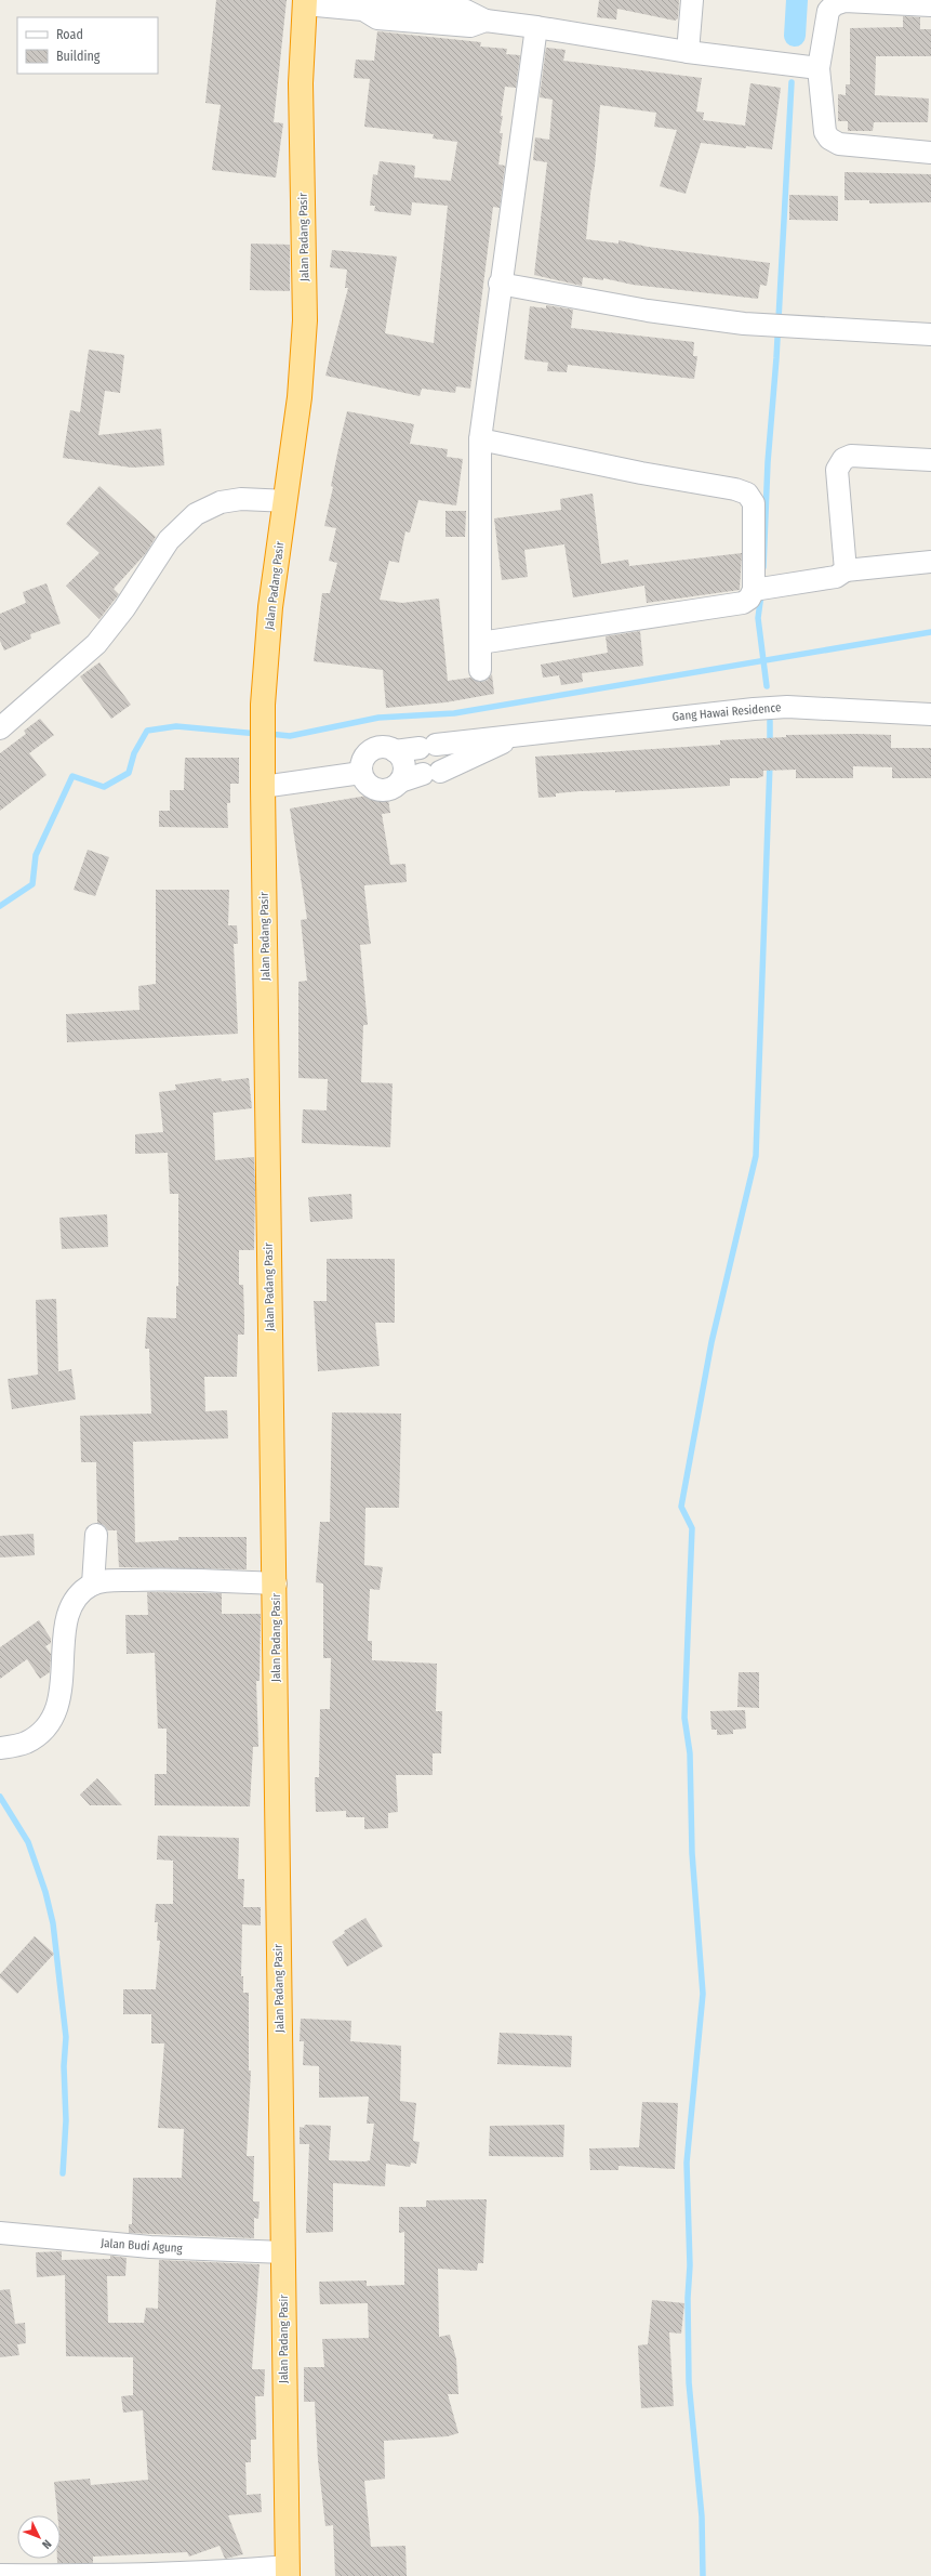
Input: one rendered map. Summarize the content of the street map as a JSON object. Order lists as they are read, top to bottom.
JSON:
{
  "streets": {
    "highway": ["Jalan Padang Pasir"],
    "street": ["Gang Hawai Residence", "Jalan Budi Agung"]
  },
  "crossings": [
    ["Jalan Padang Pasir", "Jalan Budi Agung"]
  ],
  "legend": ["Road", "Building"],
  "north": "bottom right"
}
